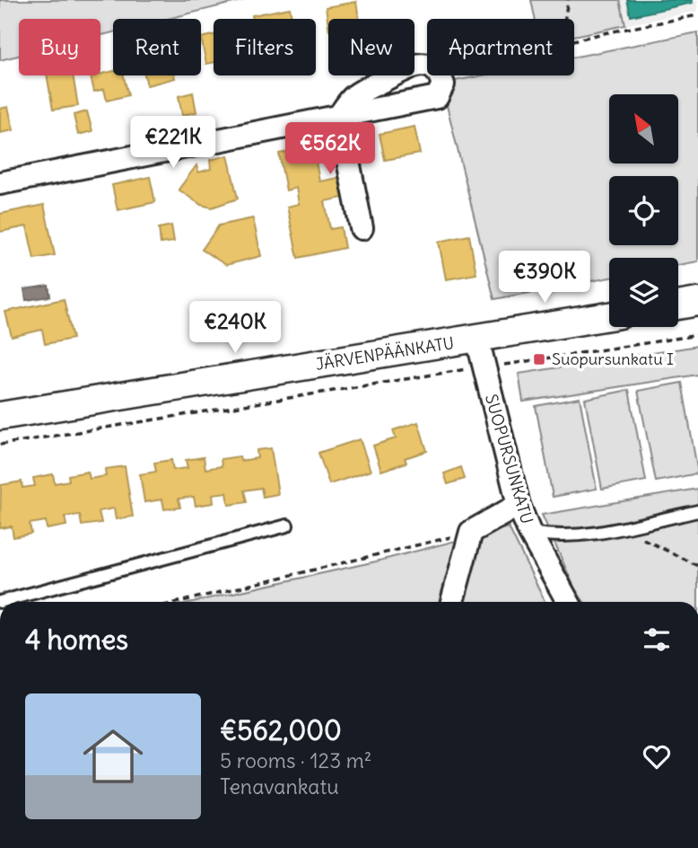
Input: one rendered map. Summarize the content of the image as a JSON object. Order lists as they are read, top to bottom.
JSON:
{
  "streets": {
    "street": ["JÄRVENPÄÄNKATU", "SUOPURSUNKATU"]
  },
  "crossings": [
    ["JÄRVENPÄÄNKATU", "SUOPURSUNKATU"]
  ],
  "places": {
    "transit": ["Suopursunkatu I"]
  },
  "north": "top left",
  "page": {
    "chip": [
      "Buy",
      "Rent",
      "Filters",
      "New",
      "Apartment"
    ],
    "price": [
      "€221K",
      "€562K",
      "€390K",
      "€240K"
    ],
    "heading": "4 homes",
    "list": [
      {
        "name": "€562,000",
        "note": "5 rooms · 123 m² · Tenavankatu"
      }
    ]
  }
}
